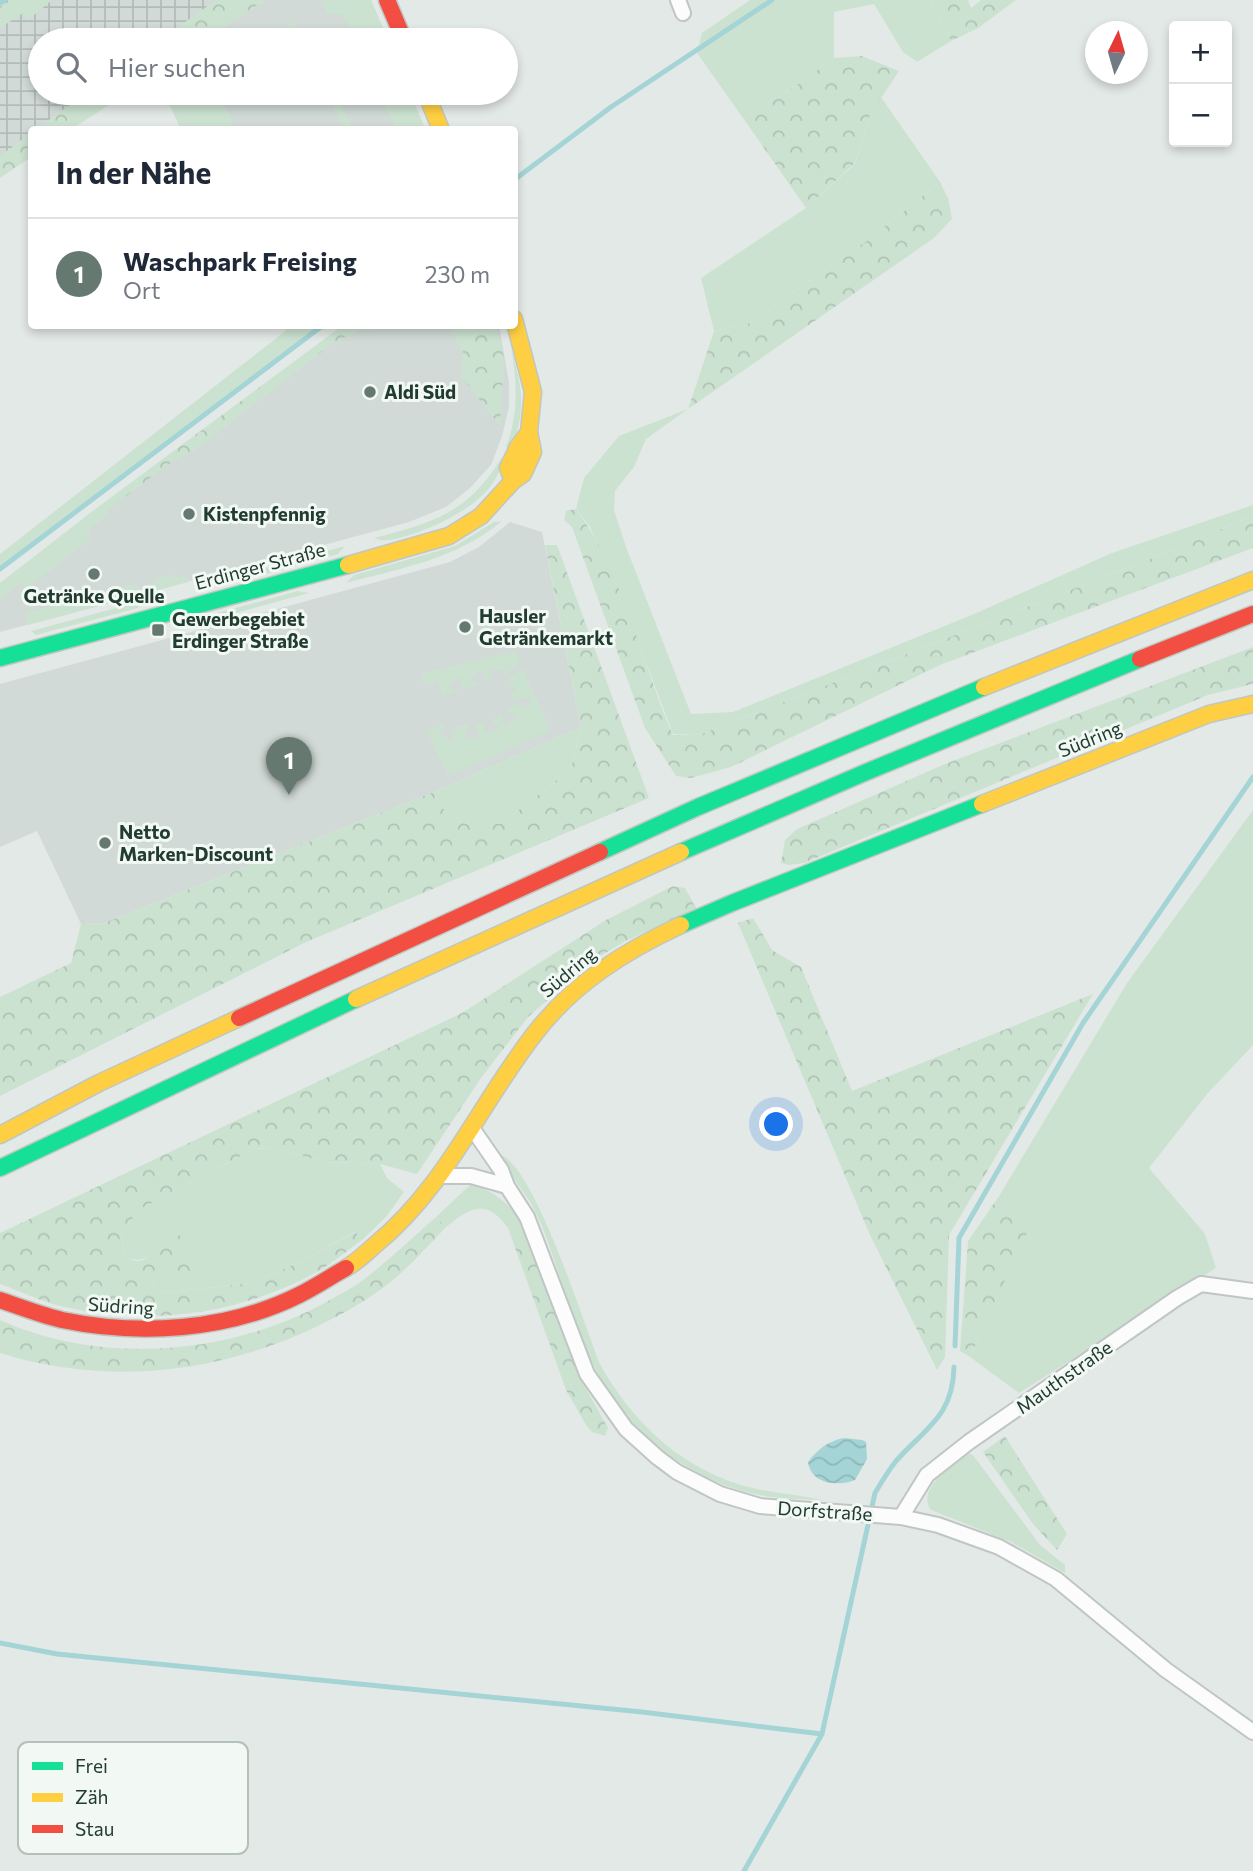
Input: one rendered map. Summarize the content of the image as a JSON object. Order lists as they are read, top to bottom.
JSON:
{
  "streets": {
    "main road": ["Erdinger Straße", "Südring"],
    "street": ["Mauthstraße", "Dorfstraße"]
  },
  "crossings": [
    ["Südring", "Dorfstraße"],
    ["Mauthstraße", "Dorfstraße"]
  ],
  "places": {
    "other": [
      "Aldi Süd",
      "Kistenpfennig",
      "Getränke Quelle",
      "Hausler Getränkemarkt",
      "Netto Marken-Discount"
    ],
    "transit": ["Gewerbegebiet Erdinger Straße"]
  },
  "legend": ["Frei", "Zäh", "Stau"],
  "north": "top",
  "page": {
    "map_buttons": ["+", "−"],
    "search": "Hier suchen",
    "heading": "In der Nähe",
    "list": [
      {
        "mark": "1",
        "name": "Waschpark Freising",
        "note": "Ort",
        "value": "230 m"
      }
    ],
    "pins": "1"
  }
}
